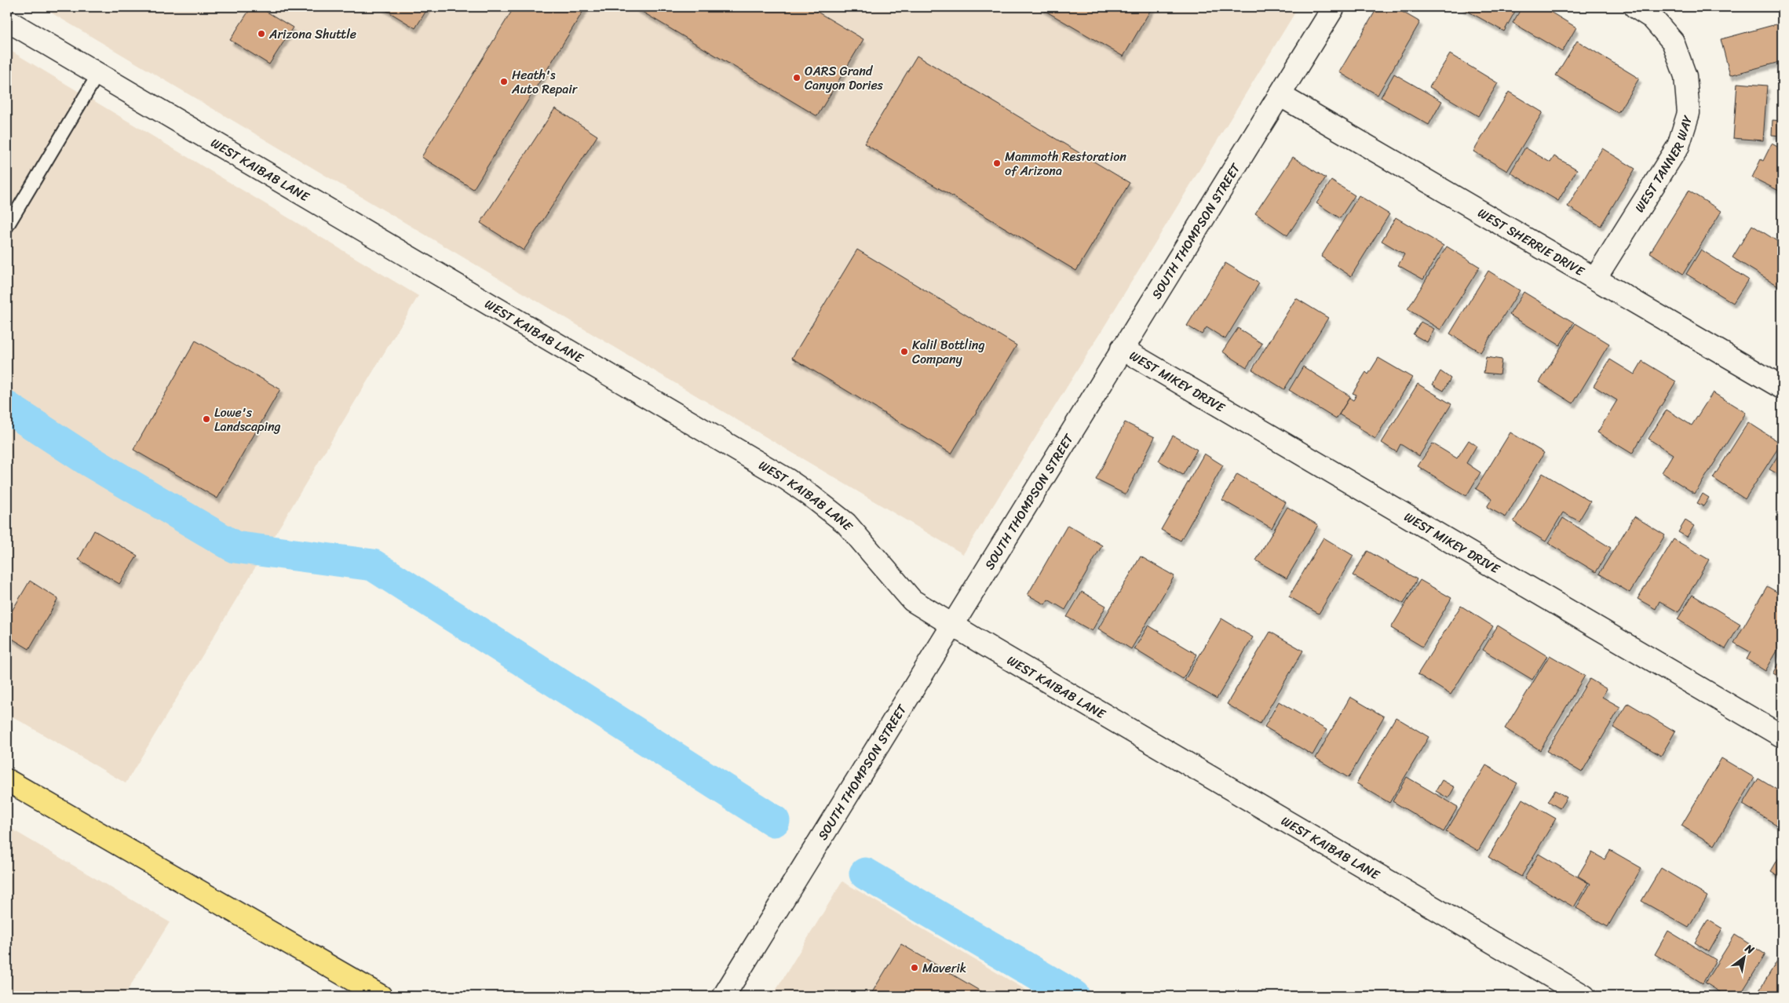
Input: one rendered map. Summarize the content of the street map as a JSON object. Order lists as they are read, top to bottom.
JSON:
{
  "streets": {
    "street": [
      "WEST TANNER WAY",
      "WEST KAIBAB LANE",
      "SOUTH THOMPSON STREET",
      "WEST SHERRIE DRIVE",
      "WEST MIKEY DRIVE"
    ]
  },
  "crossings": [
    ["WEST TANNER WAY", "WEST SHERRIE DRIVE"],
    ["WEST KAIBAB LANE", "SOUTH THOMPSON STREET"],
    ["SOUTH THOMPSON STREET", "WEST SHERRIE DRIVE"],
    ["SOUTH THOMPSON STREET", "WEST MIKEY DRIVE"]
  ],
  "places": [
    "Arizona Shuttle",
    "OARS Grand Canyon Dories",
    "Heath's Auto Repair",
    "Mammoth Restoration of Arizona",
    "Kalil Bottling Company",
    "Lowe's Landscaping",
    "Maverik"
  ],
  "north": "top right"
}
